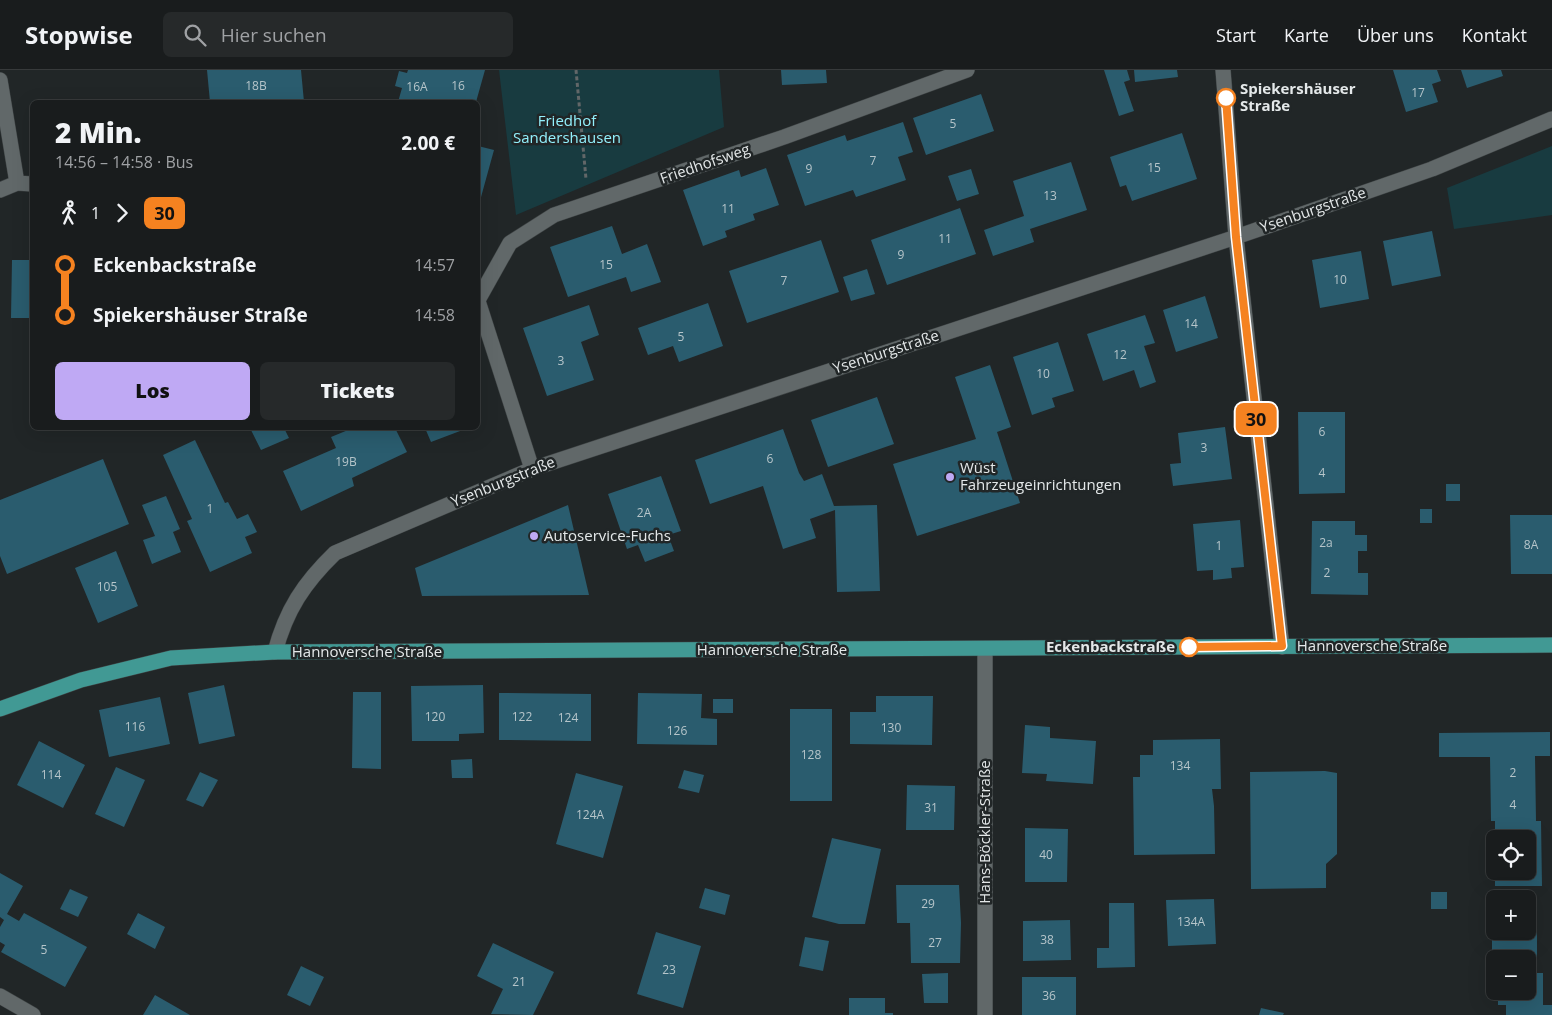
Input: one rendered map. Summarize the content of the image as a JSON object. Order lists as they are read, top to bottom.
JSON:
{
  "streets": {
    "main road": ["Hannoversche Straße"],
    "street": ["Friedhofsweg", "Ysenburgstraße", "Hans-Böckler-Straße"]
  },
  "crossings": [
    ["Friedhofsweg", "Ysenburgstraße"],
    ["Ysenburgstraße", "Hannoversche Straße"],
    ["Hannoversche Straße", "Hans-Böckler-Straße"]
  ],
  "parks": ["Friedhof Sandershausen"],
  "places": [
    "Spiekershäuser Straße",
    "Wüst Fahrzeugeinrichtungen",
    "Autoservice-Fuchs",
    "Eckenbackstraße"
  ],
  "lines": ["bus line 30"],
  "house_numbers": [
    "18B",
    "16",
    "16A",
    "17",
    "5",
    "7",
    "15",
    "9",
    "13",
    "11",
    "11",
    "9",
    "15",
    "10",
    "7",
    "14",
    "5",
    "12",
    "3",
    "10",
    "6",
    "3",
    "6",
    "19B",
    "4",
    "1",
    "2A",
    "2a",
    "8A",
    "1",
    "2",
    "105",
    "120",
    "122",
    "124",
    "116",
    "130",
    "126",
    "128",
    "134",
    "2",
    "114",
    "4",
    "31",
    "124A",
    "40",
    "29",
    "134A",
    "38",
    "27",
    "5",
    "23",
    "21",
    "36"
  ],
  "page": {
    "header": "Stopwise",
    "search": "Hier suchen",
    "nav": [
      "Start",
      "Karte",
      "Über uns",
      "Kontakt"
    ],
    "on_map": "30",
    "heading": ["2 Min.", "14:56 – 14:58 · Bus", "2.00 €"],
    "legs": ["1", "30"],
    "list": [
      {
        "name": "Eckenbackstraße",
        "value": "14:57"
      },
      {
        "name": "Spiekershäuser Straße",
        "value": "14:58"
      }
    ],
    "buttons": ["Los", "Tickets"],
    "map_buttons": ["+", "−"]
  }
}
